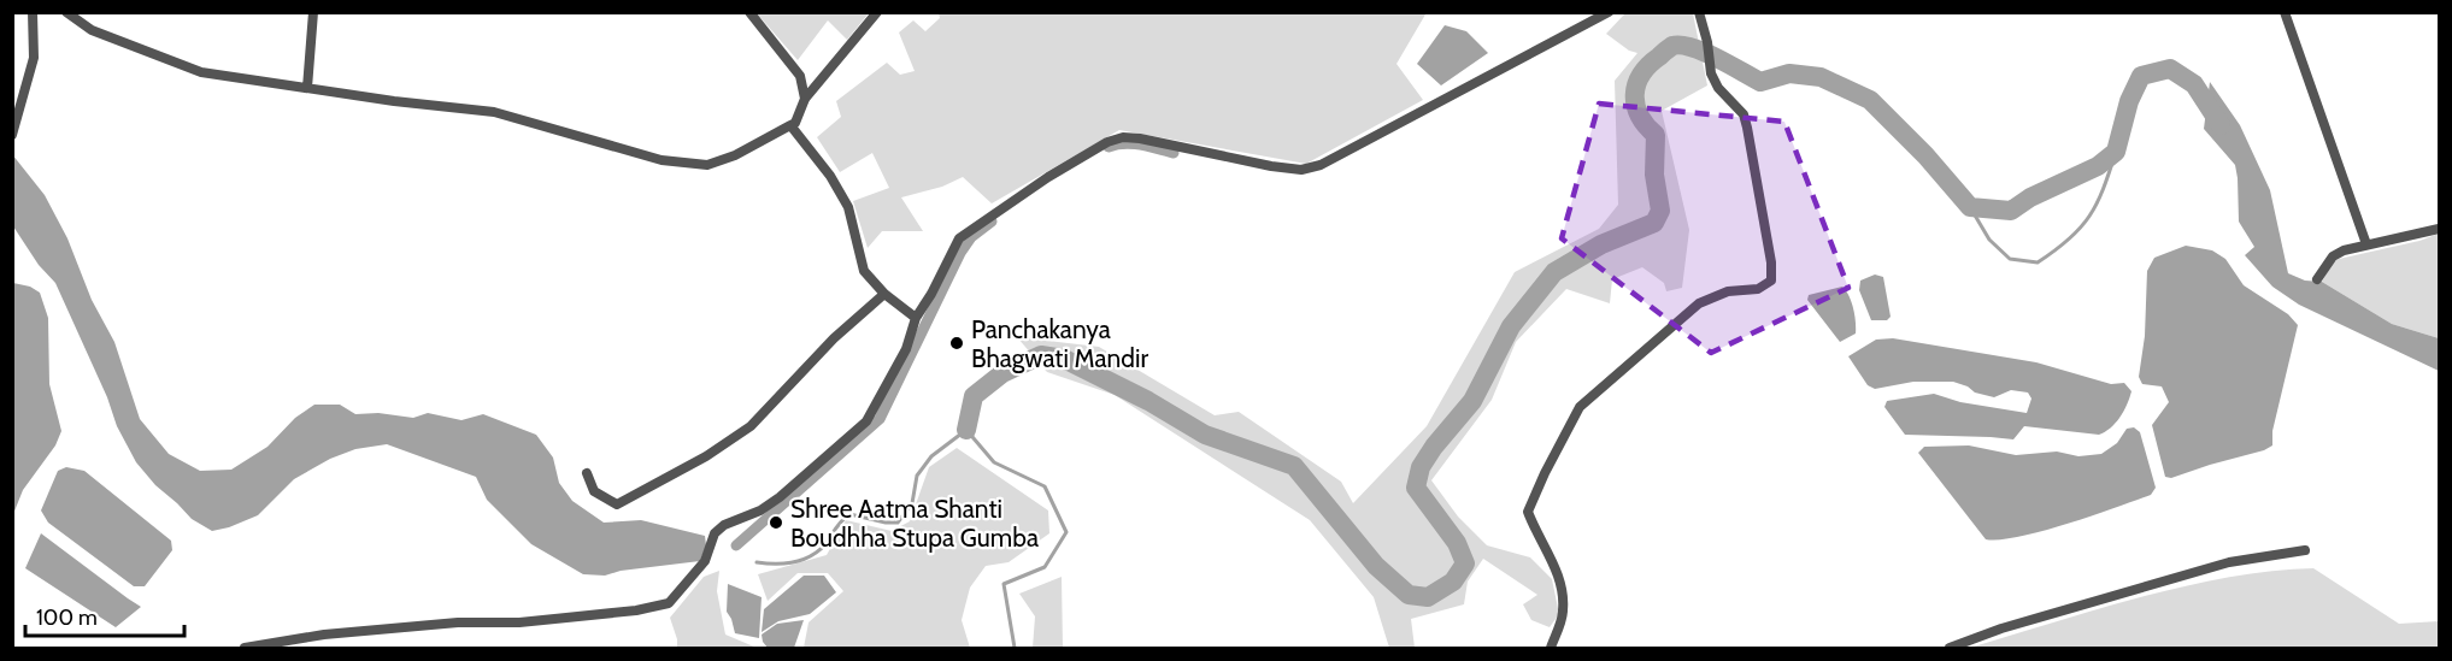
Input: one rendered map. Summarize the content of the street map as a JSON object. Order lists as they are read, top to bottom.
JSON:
{
  "places": ["Panchakanya Bhagwati Mandir", "Shree Aatma Shanti Boudhha Stupa Gumba"],
  "scale_bar": "100 m"
}
